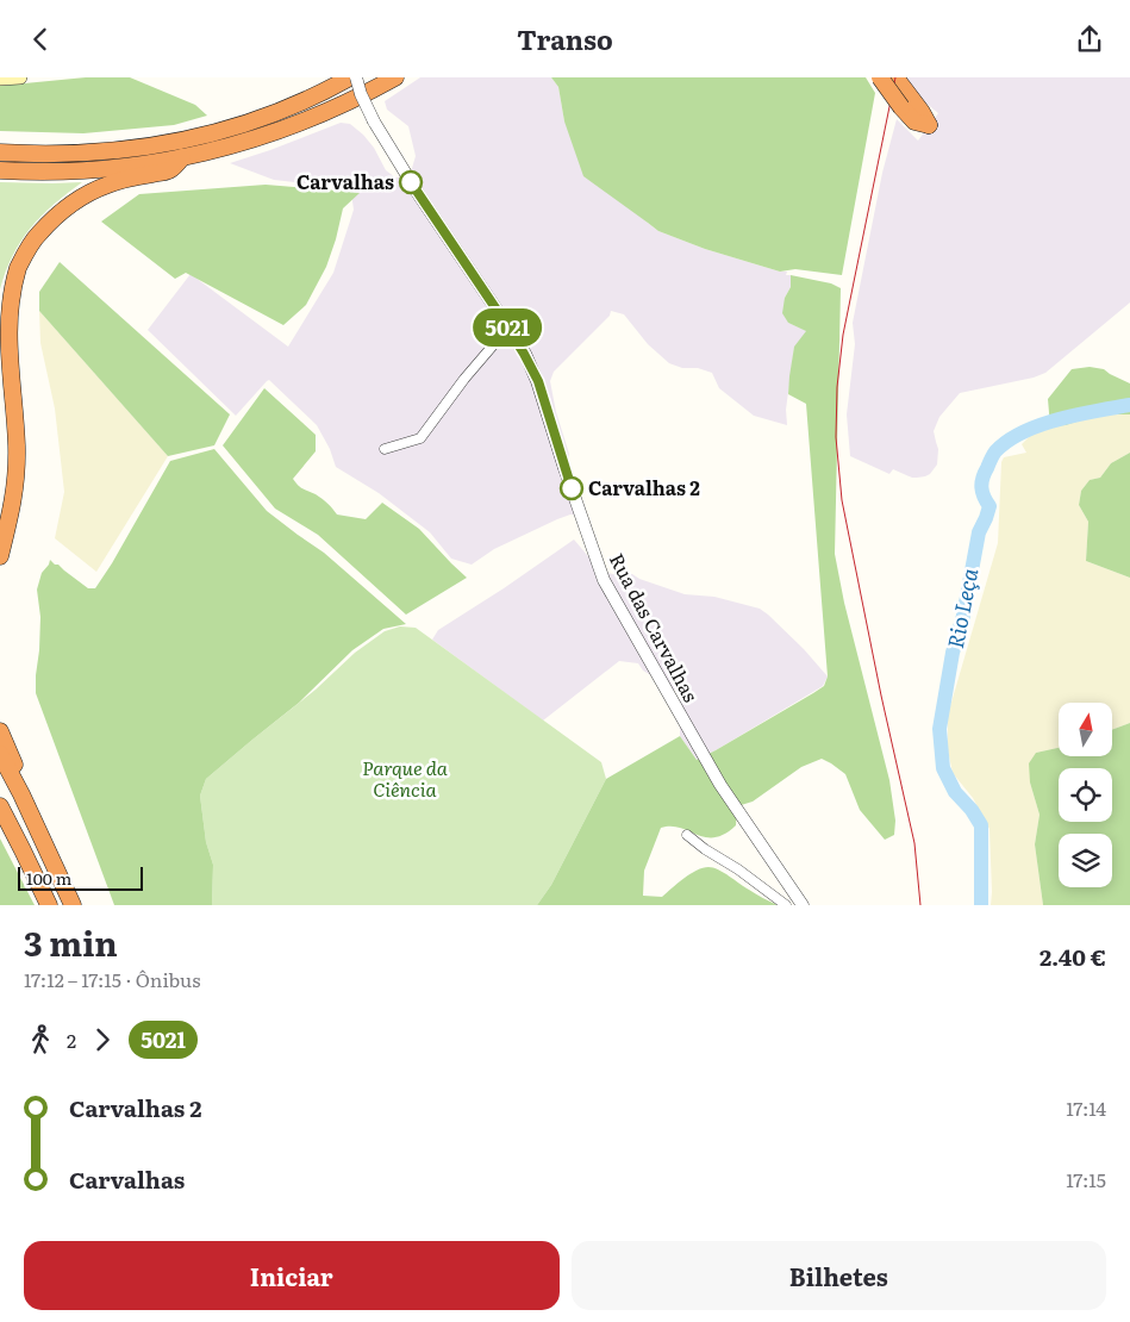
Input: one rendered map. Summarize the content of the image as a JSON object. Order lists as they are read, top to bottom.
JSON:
{
  "streets": {
    "street": ["Rua das Carvalhas"]
  },
  "water": ["Rio Leça"],
  "parks": ["Parque da Ciência"],
  "places": ["Carvalhas", "Carvalhas 2"],
  "lines": ["bus line 5021"],
  "scale_bar": "100 m",
  "north": "top",
  "page": {
    "header": "Transo",
    "on_map": "5021",
    "scale": "100 m",
    "heading": ["3 min", "17:12 – 17:15 · Ônibus", "2.40 €"],
    "legs": ["2", "5021"],
    "list": [
      {
        "name": "Carvalhas 2",
        "value": "17:14"
      },
      {
        "name": "Carvalhas",
        "value": "17:15"
      }
    ],
    "buttons": ["Iniciar", "Bilhetes"]
  }
}
